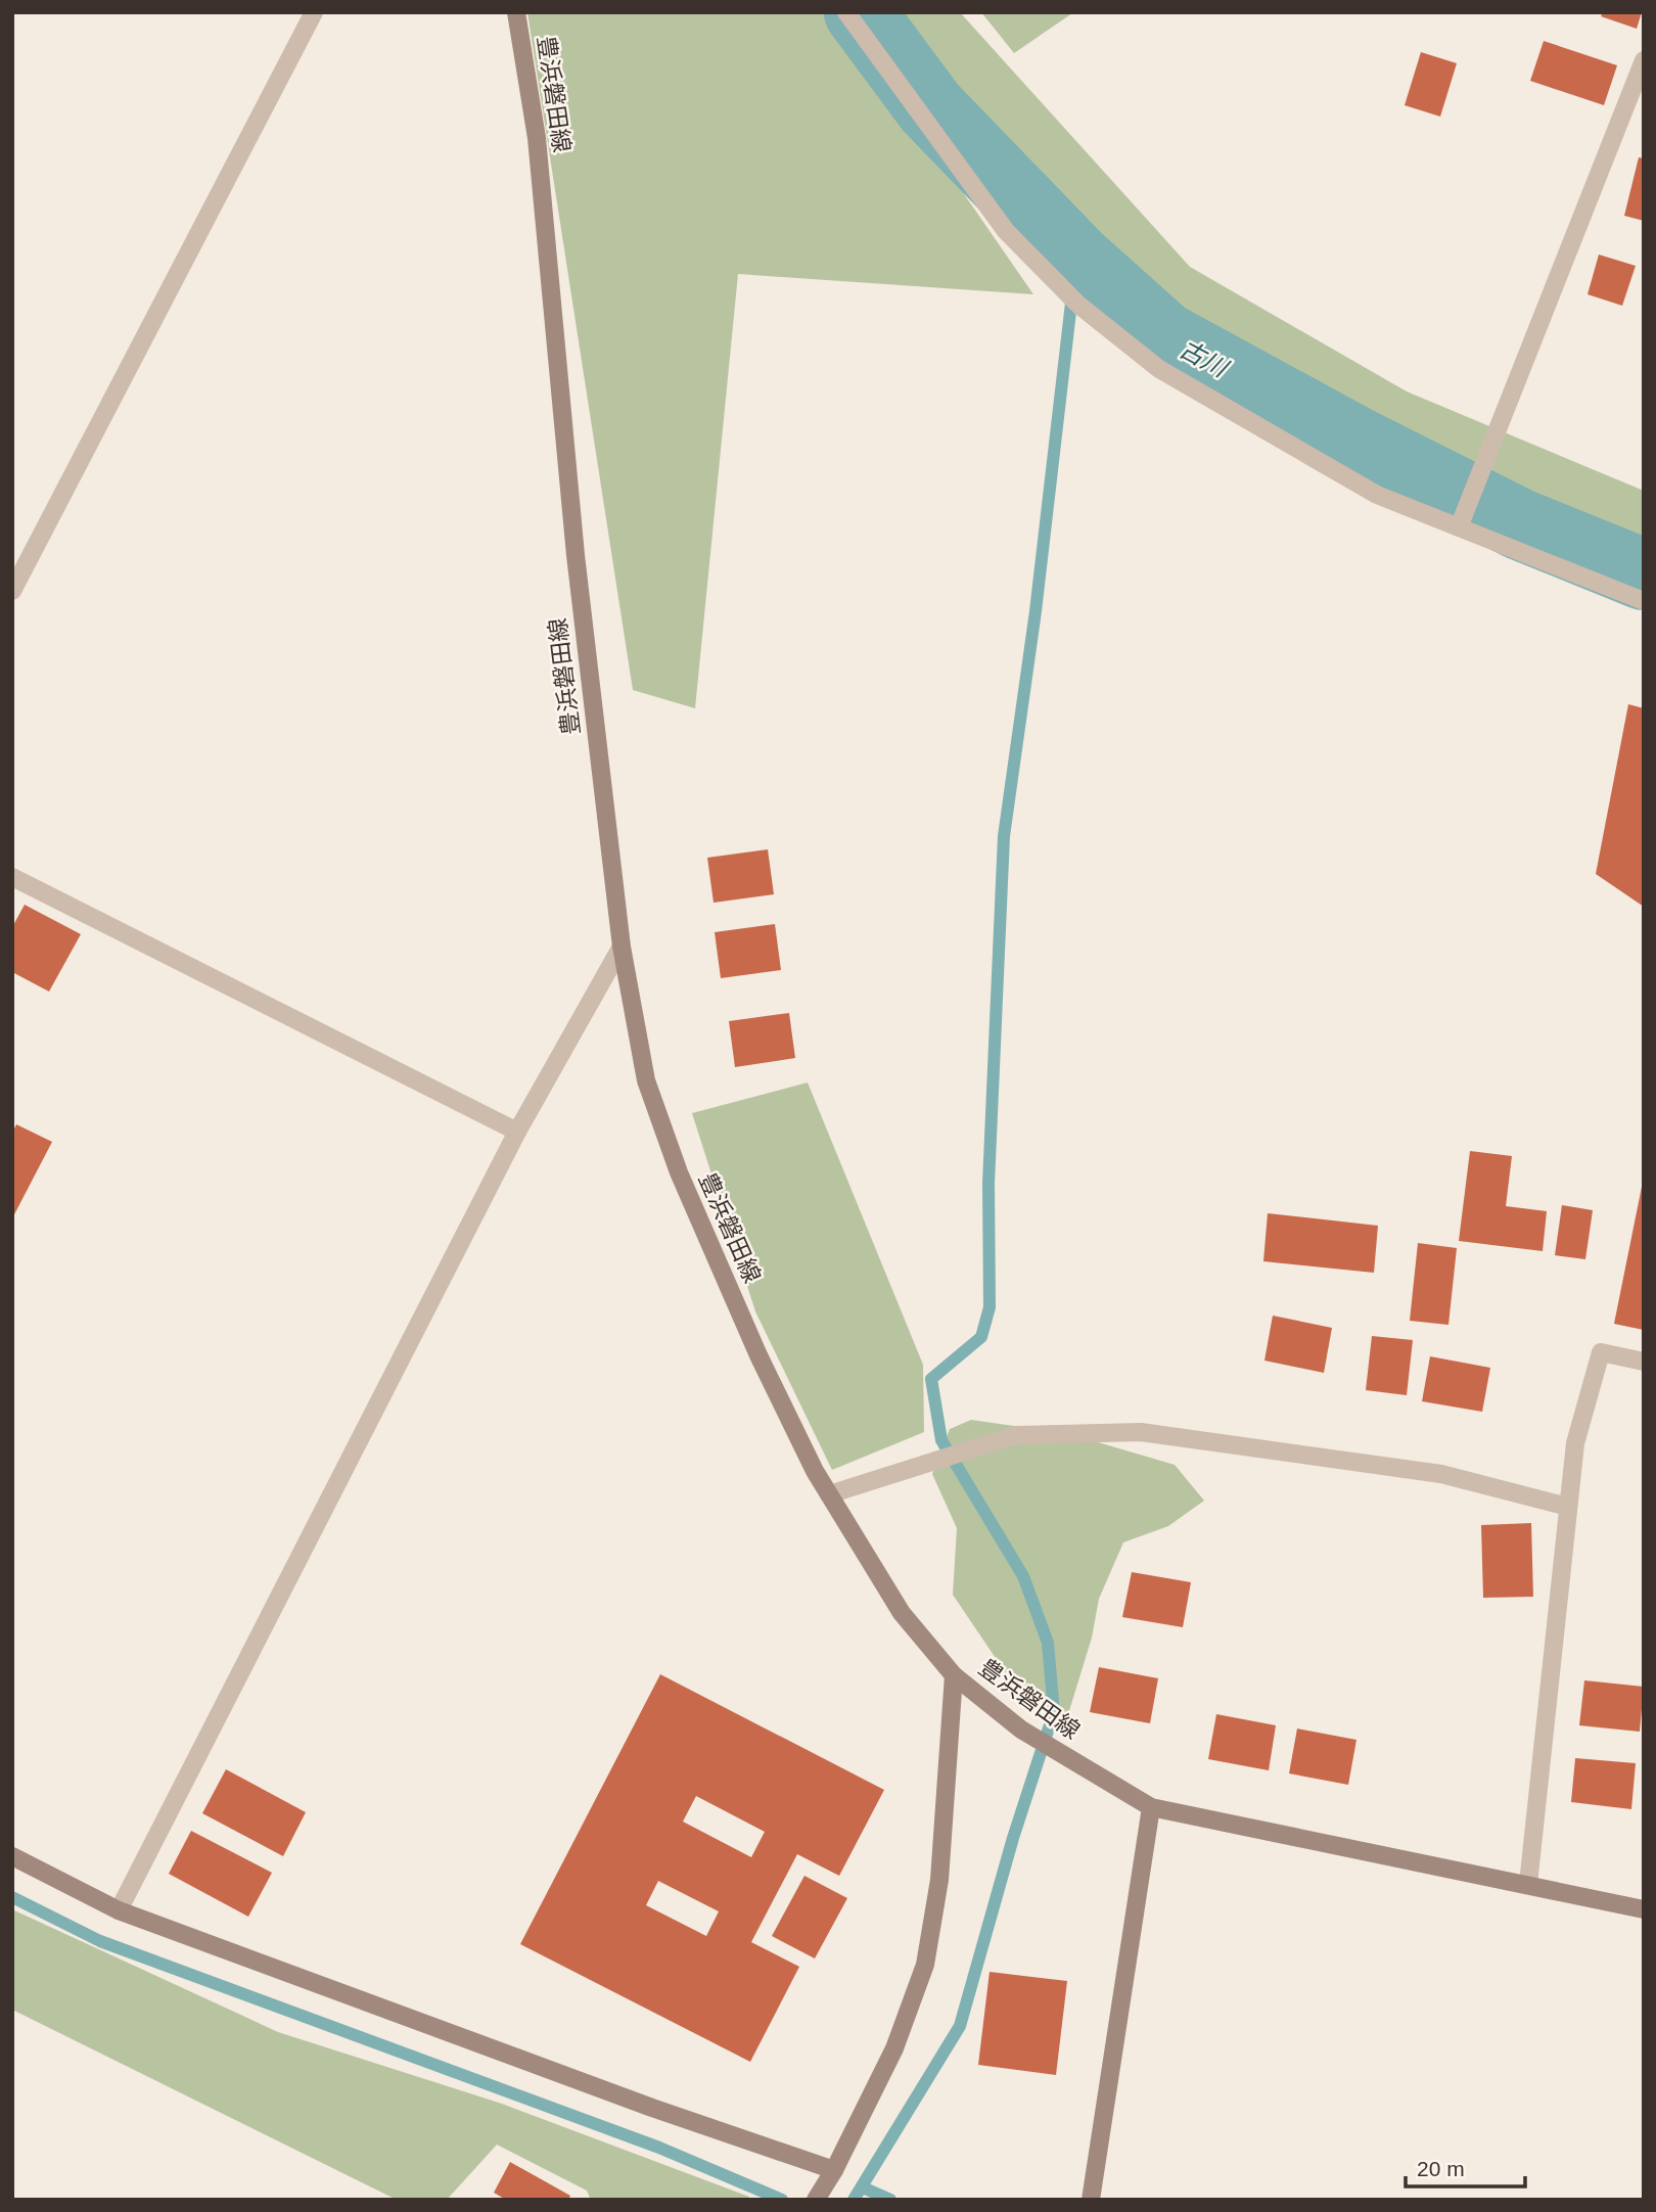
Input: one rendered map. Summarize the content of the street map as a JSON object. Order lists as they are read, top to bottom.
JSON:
{
  "streets": {
    "main road": ["豊浜磐田線"]
  },
  "water": ["古川"],
  "scale_bar": "20 m"
}
